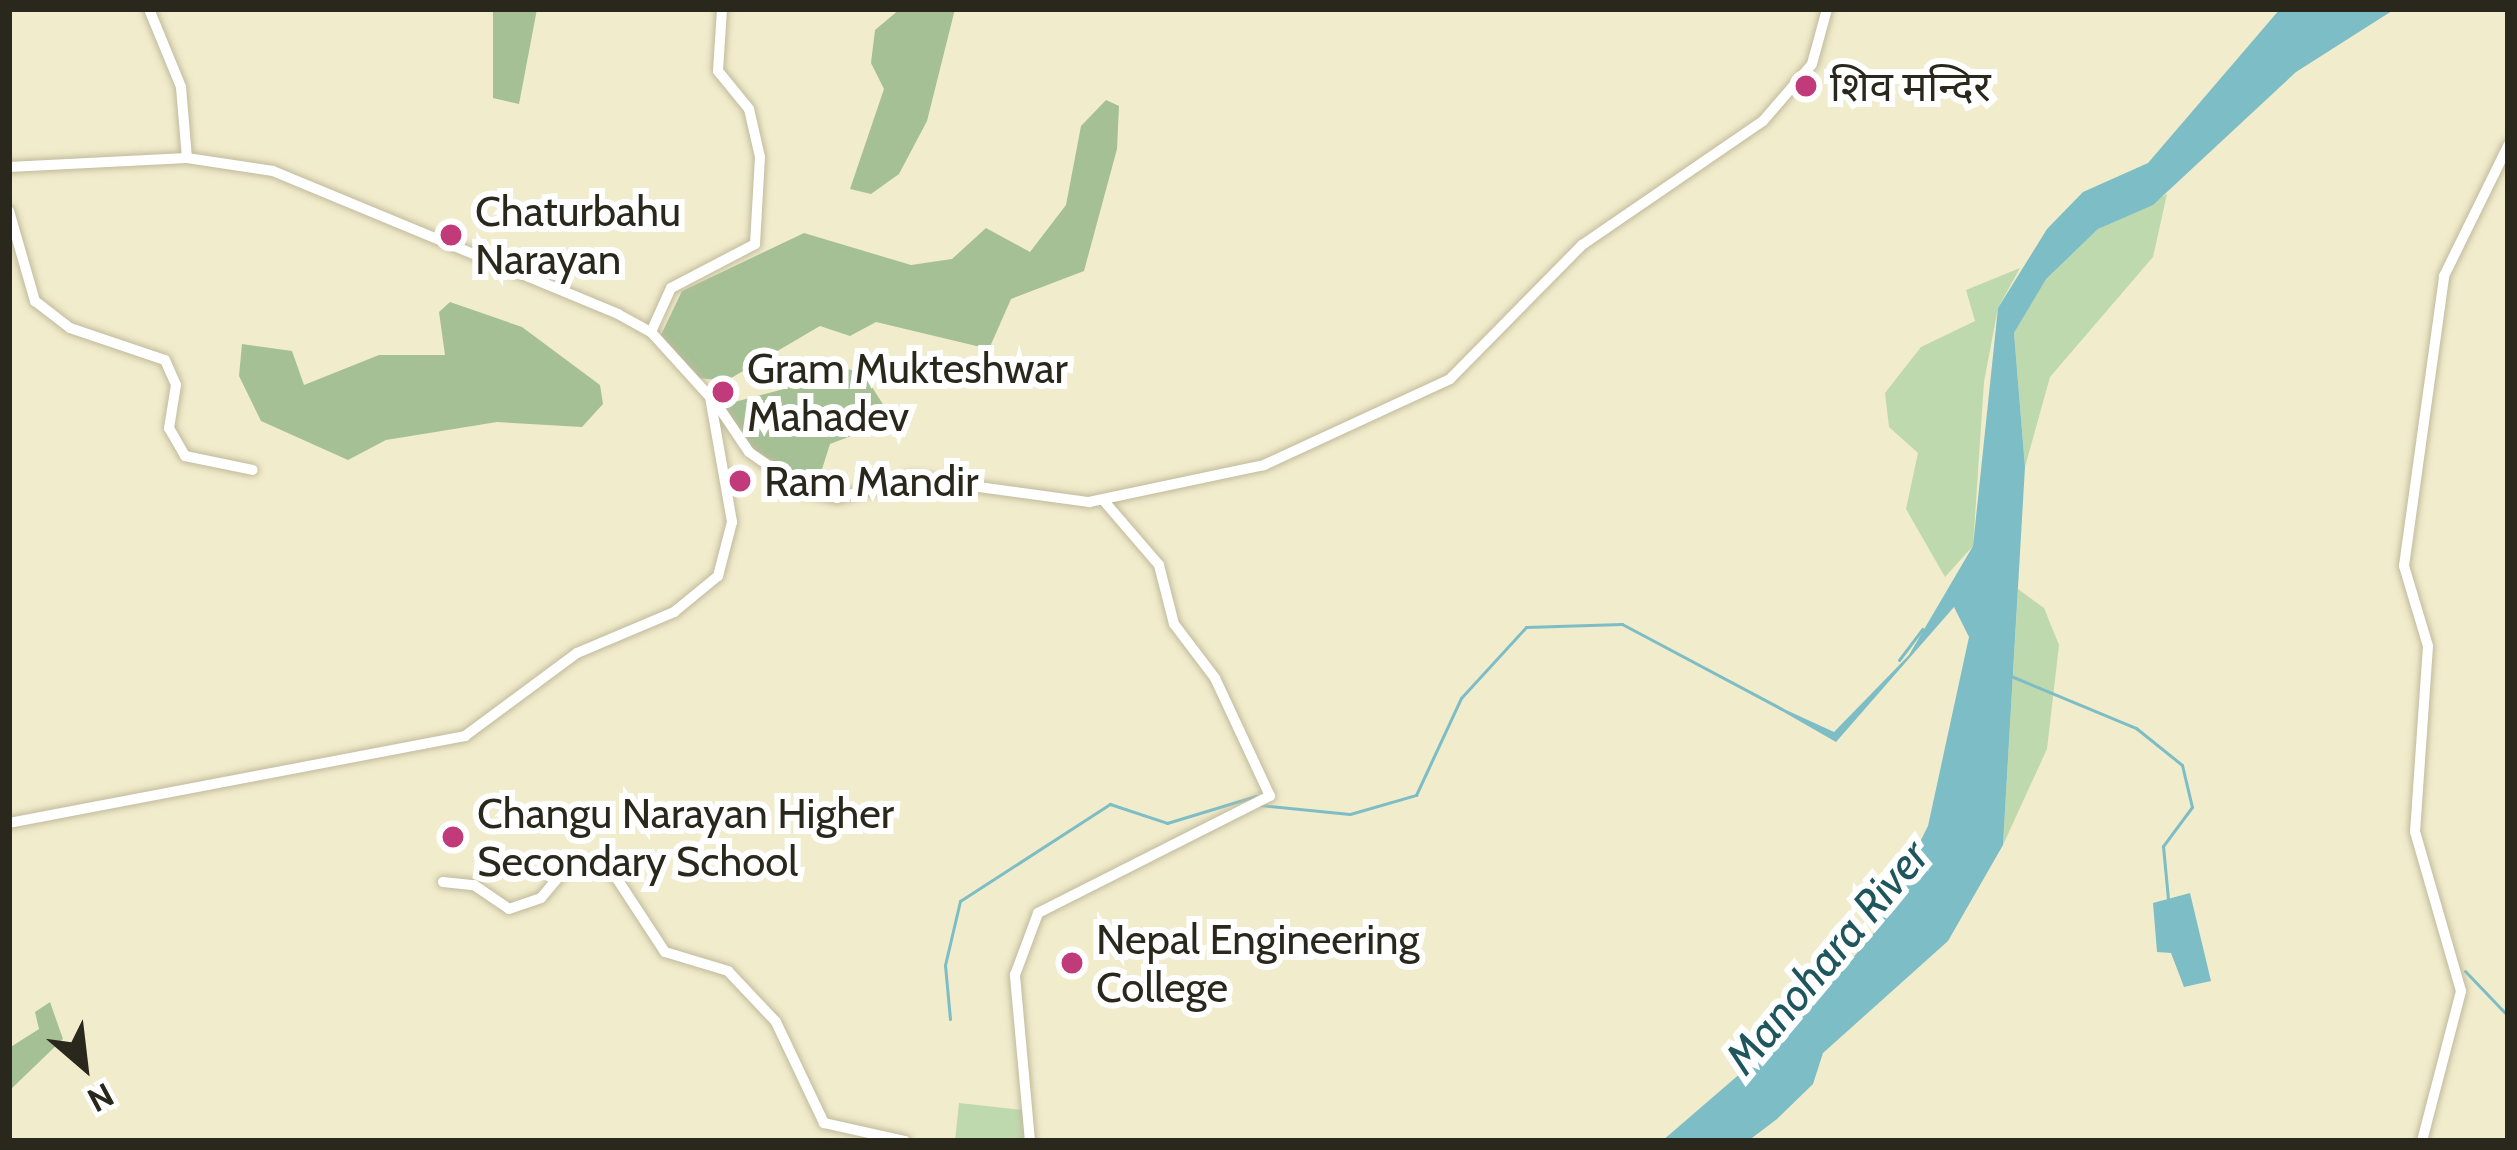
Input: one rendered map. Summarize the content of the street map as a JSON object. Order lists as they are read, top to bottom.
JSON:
{
  "water": ["Manohara River"],
  "places": [
    "शिव मन्दिर",
    "Chaturbahu Narayan",
    "Gram Mukteshwar Mahadev",
    "Ram Mandir",
    "Changu Narayan Higher Secondary School",
    "Nepal Engineering College"
  ],
  "north": "bottom right"
}
